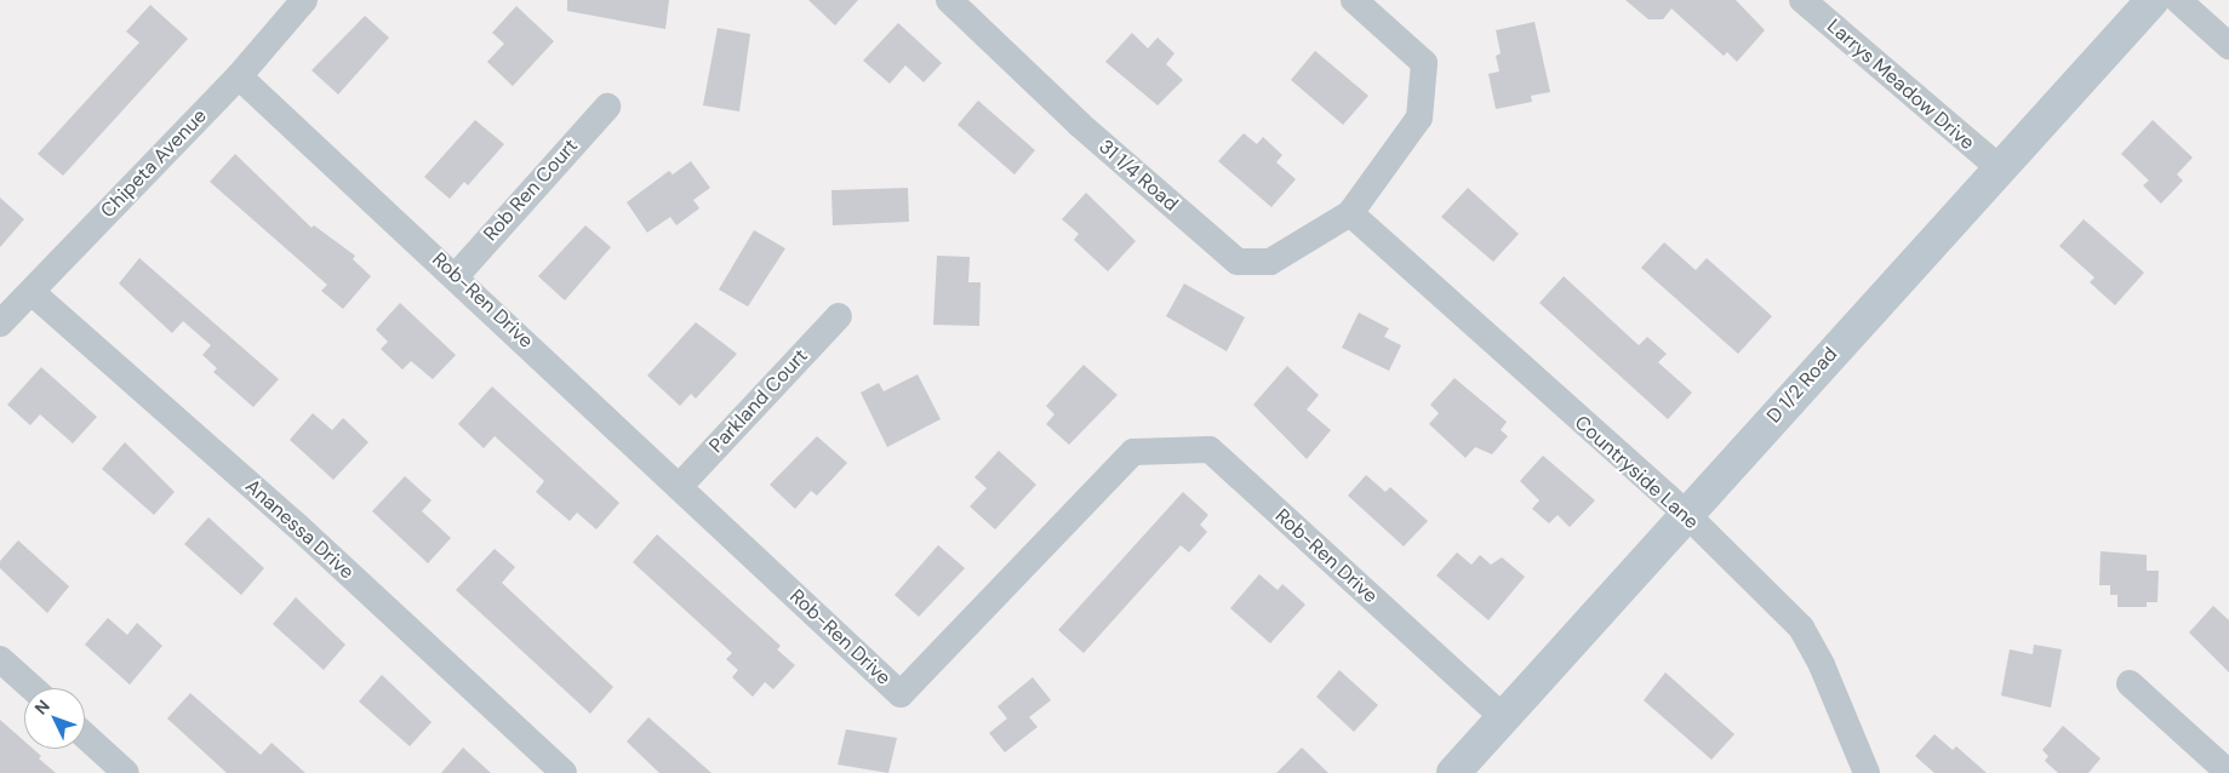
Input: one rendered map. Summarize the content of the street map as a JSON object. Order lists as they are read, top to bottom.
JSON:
{
  "streets": {
    "main road": ["D 1/2 Road"],
    "street": [
      "Larrys Meadow Drive",
      "Chipeta Avenue",
      "31 1/4 Road",
      "Rob Ren Court",
      "Rob-Ren Drive",
      "Parkland Court",
      "Countryside Lane",
      "Ananessa Drive"
    ]
  },
  "crossings": [
    ["Larrys Meadow Drive", "D 1/2 Road"],
    ["Chipeta Avenue", "Rob-Ren Drive"],
    ["Chipeta Avenue", "Ananessa Drive"],
    ["31 1/4 Road", "Countryside Lane"],
    ["Rob Ren Court", "Rob-Ren Drive"],
    ["Rob-Ren Drive", "D 1/2 Road"],
    ["Rob-Ren Drive", "Parkland Court"],
    ["D 1/2 Road", "Countryside Lane"]
  ],
  "north": "top left"
}
